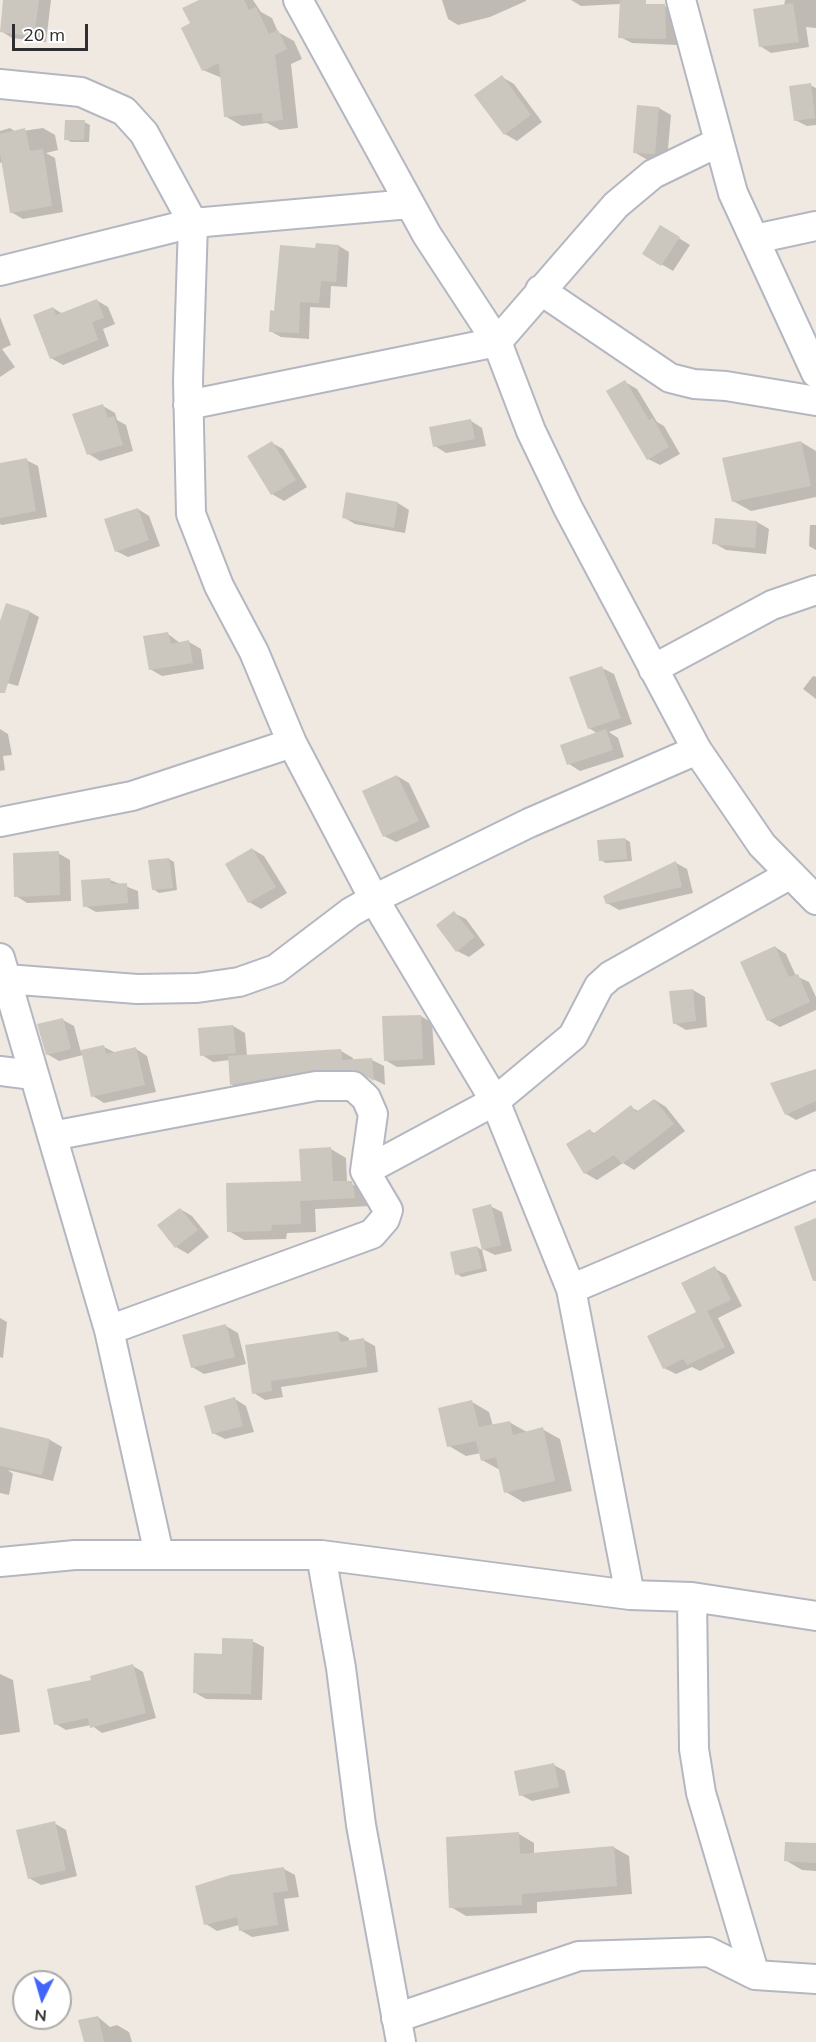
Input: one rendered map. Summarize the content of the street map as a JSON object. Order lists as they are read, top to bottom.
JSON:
{
  "scale_bar": "20 m",
  "north": "bottom"
}
